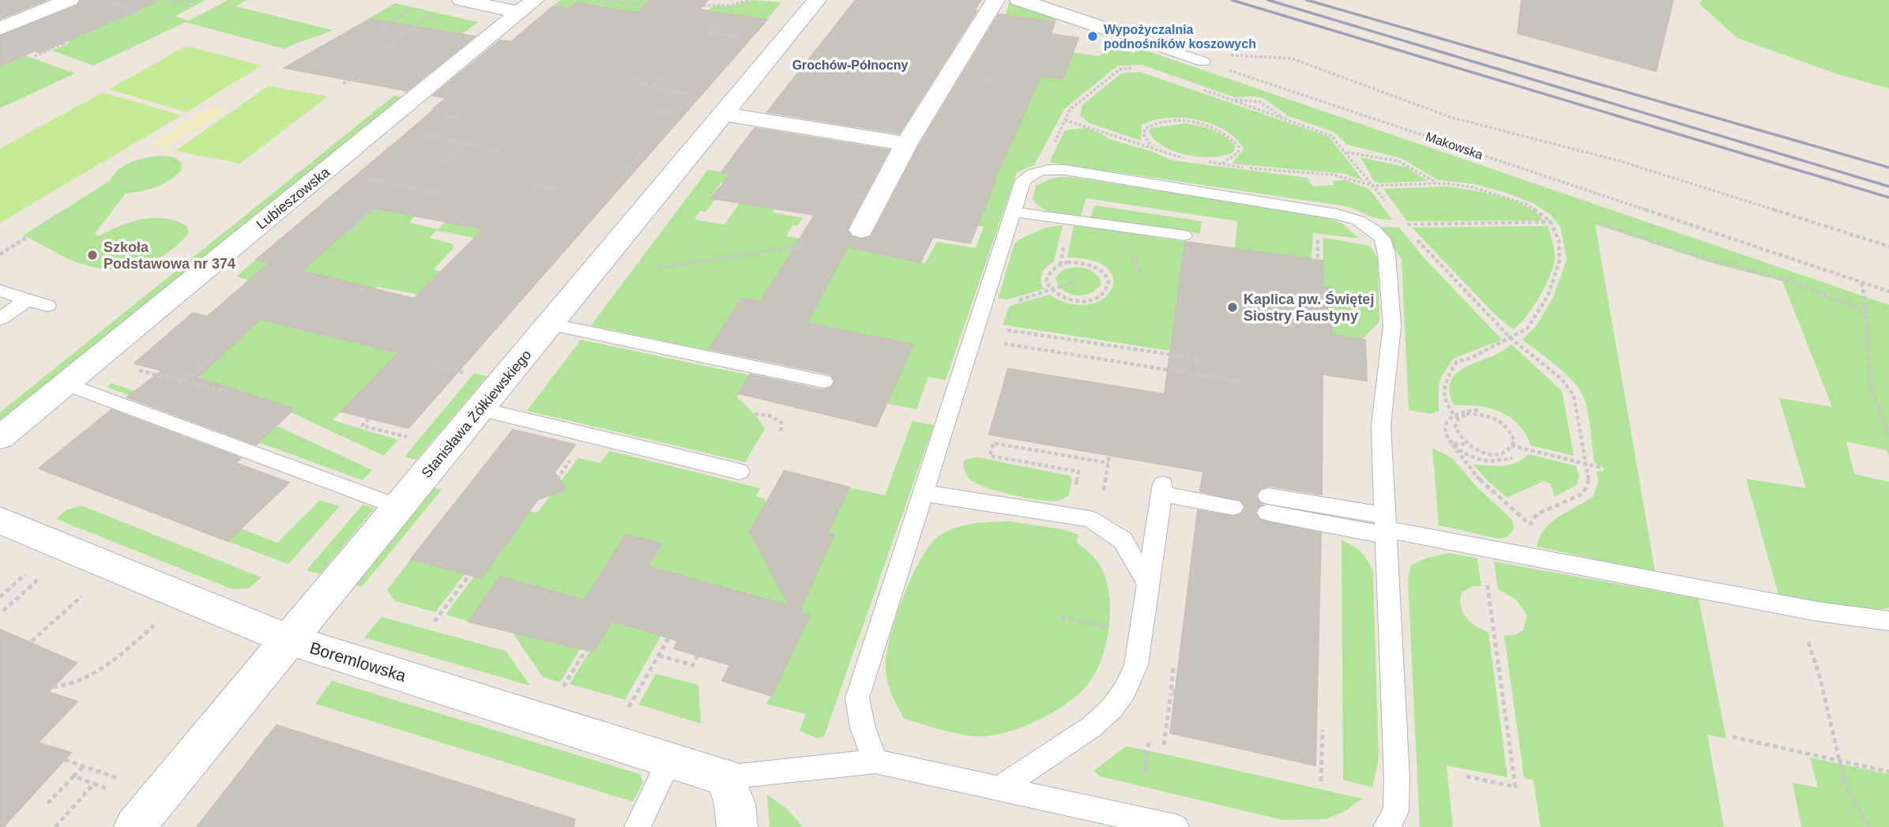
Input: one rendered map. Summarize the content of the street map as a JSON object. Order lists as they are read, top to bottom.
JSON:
{
  "streets": {
    "street": ["Lubieszowska", "Stanisława Żółkiewskiego", "Boremlowska"],
    "path": ["Makowska"]
  },
  "crossings": [
    ["Stanisława Żółkiewskiego", "Boremlowska"]
  ],
  "districts": ["Grochów-Północny"],
  "places": ["Wypożyczalnia podnośników koszowych", "Szkoła Podstawowa nr 374", "Kaplica pw. Świętej Siostry Faustyny"]
}
